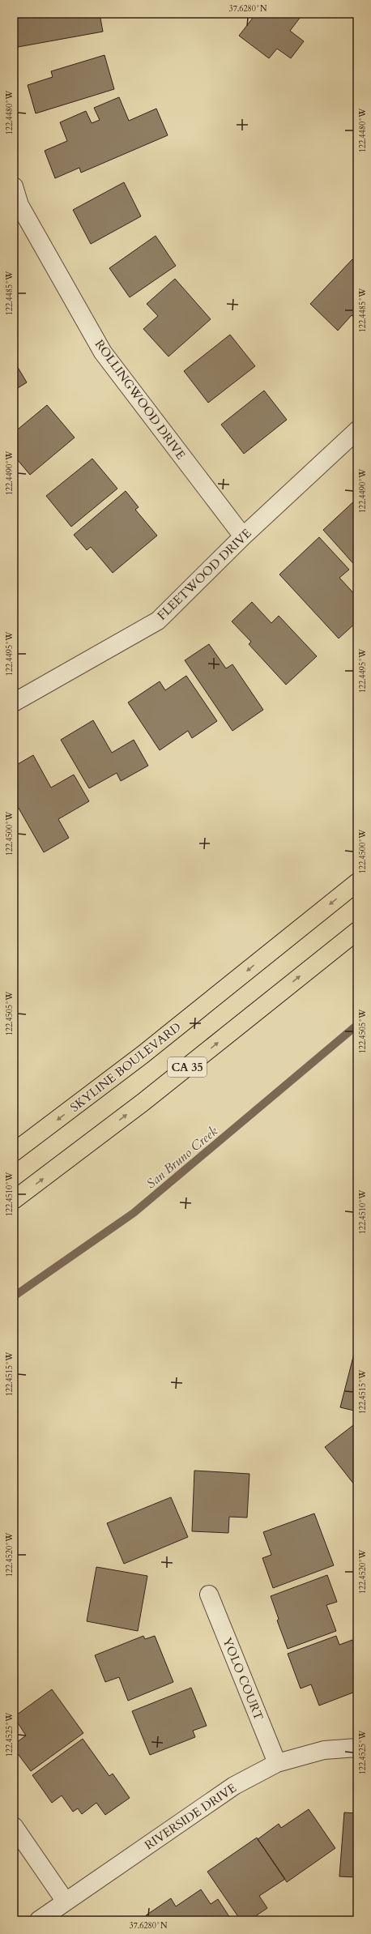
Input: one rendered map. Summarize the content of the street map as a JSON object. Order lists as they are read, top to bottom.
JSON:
{
  "streets": {
    "main road": ["SKYLINE BOULEVARD", "CA 35"],
    "street": [
      "ROLLINGWOOD DRIVE",
      "FLEETWOOD DRIVE",
      "YOLO COURT",
      "RIVERSIDE DRIVE"
    ]
  },
  "crossings": [
    ["ROLLINGWOOD DRIVE", "FLEETWOOD DRIVE"],
    ["YOLO COURT", "RIVERSIDE DRIVE"]
  ],
  "water": ["San Bruno Creek"],
  "coordinates": [
    "37.6280°N",
    "122.4480°W",
    "122.4485°W",
    "122.4490°W",
    "122.4495°W",
    "122.4500°W",
    "122.4505°W",
    "122.4510°W",
    "122.4515°W",
    "122.4520°W",
    "122.4525°W"
  ]
}
